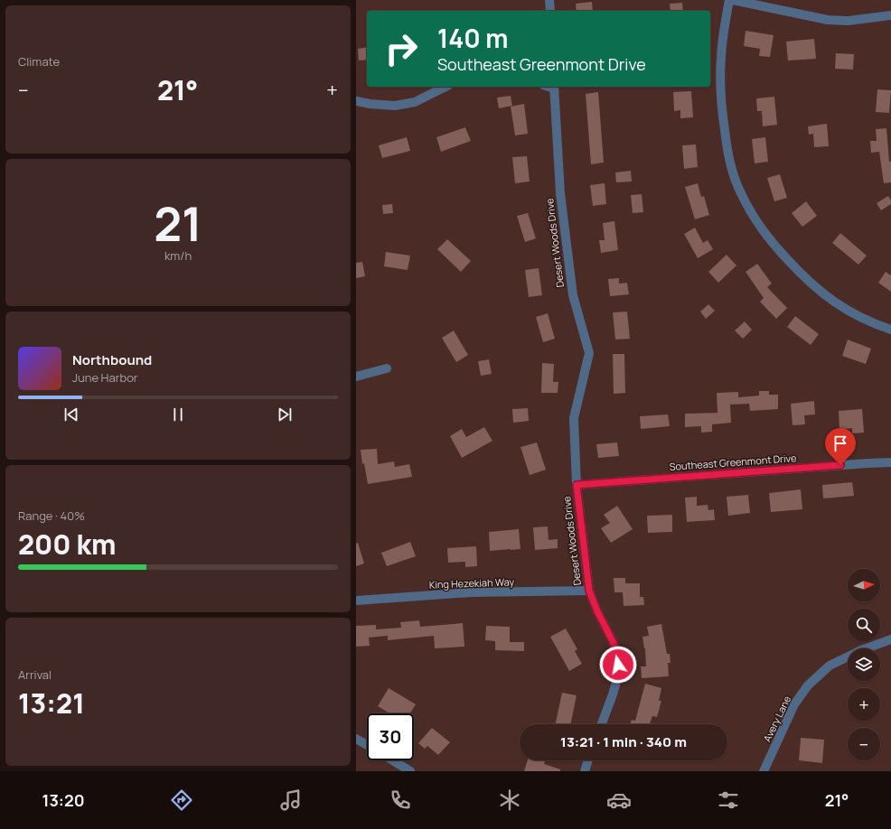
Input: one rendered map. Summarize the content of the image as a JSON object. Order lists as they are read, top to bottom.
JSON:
{
  "streets": {
    "street": [
      "Desert Woods Drive",
      "Southeast Greenmont Drive",
      "King Hezekiah Way",
      "Avery Lane"
    ]
  },
  "crossings": [
    ["Desert Woods Drive", "Southeast Greenmont Drive"],
    ["Desert Woods Drive", "King Hezekiah Way"]
  ],
  "north": "right",
  "page": {
    "tile": [
      "Climate",
      ["21", "km/h"],
      ["Range · 40%", "200 km"],
      ["Arrival", "13:21"]
    ],
    "turn": ["140 m", "Southeast Greenmont Drive"],
    "heat": ["−", "21°", "+"],
    "song": ["Northbound", "June Harbor"],
    "map_buttons": ["+", "−"],
    "limit": "30",
    "trip": "13:21 · 1 min · 340 m",
    "tabs": ["13:20", "21°"]
  }
}
